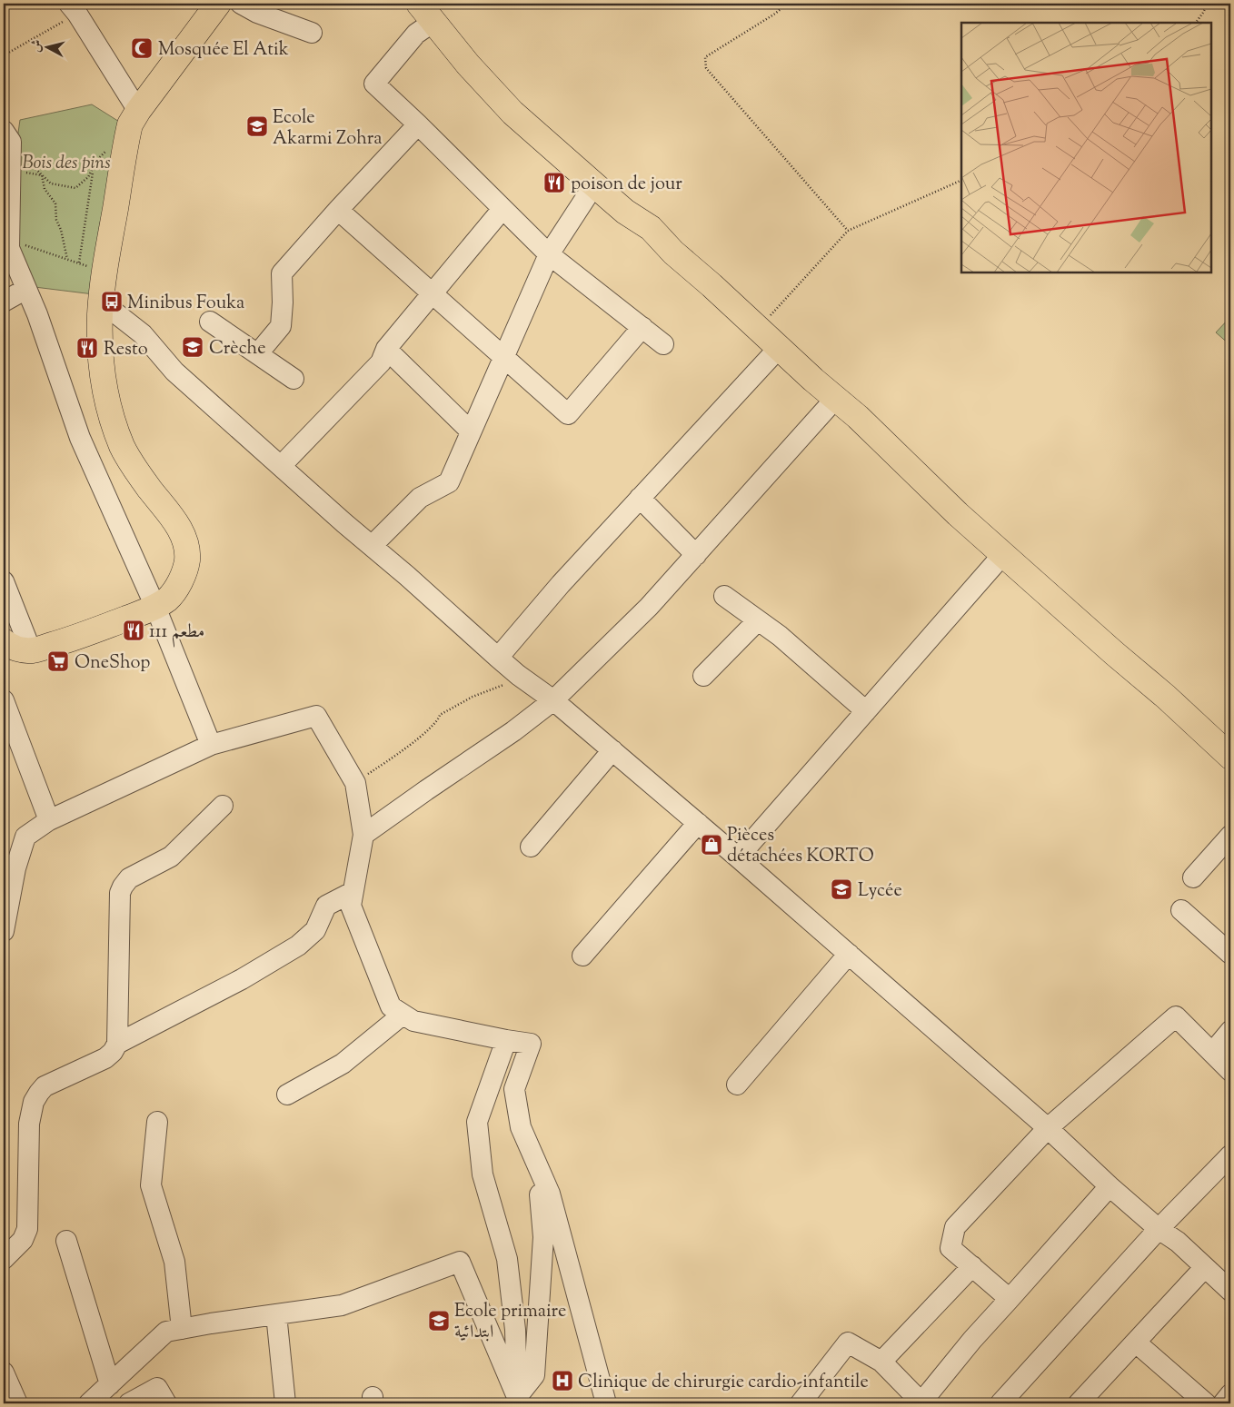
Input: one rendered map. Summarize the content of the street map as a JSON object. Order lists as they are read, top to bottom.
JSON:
{
  "parks": ["Bois des pins"],
  "places": {
    "mosque": ["Mosquée El Atik"],
    "school or university": [
      "Ecole Akarmi Zohra",
      "Crèche",
      "Lycée",
      "Ecole primaire ابتدائية"
    ],
    "restaurant": ["poison de jour", "Resto", "مطعم 111"],
    "bus stop": ["Minibus Fouka"],
    "supermarket": ["OneShop"],
    "shop": ["Pièces détachées KORTO"],
    "hospital": ["Clinique de chirurgie cardio-infantile"]
  },
  "north": "left"
}
